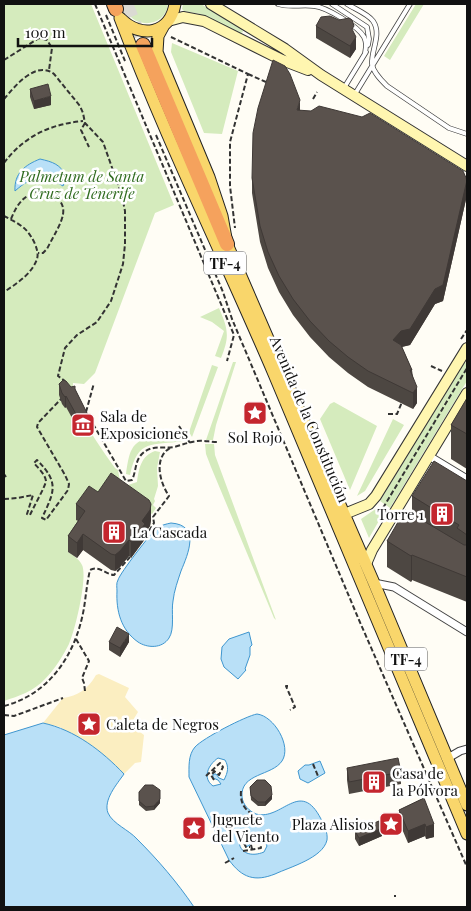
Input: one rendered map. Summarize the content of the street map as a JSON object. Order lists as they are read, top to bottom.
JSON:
{
  "streets": {
    "highway": ["TF-4", "Avenida de la Constitución"]
  },
  "parks": ["Palmetum de Santa Cruz de Tenerife"],
  "places": {
    "place": [
      "Sol Rojo",
      "Caleta de Negros",
      "Plaza Alisios",
      "Juguete del Viento"
    ],
    "museum": ["Sala de Exposiciones"],
    "building": ["Torre 1", "La Cascada", "Casa de la Pólvora"]
  },
  "scale_bar": "100 m"
}
